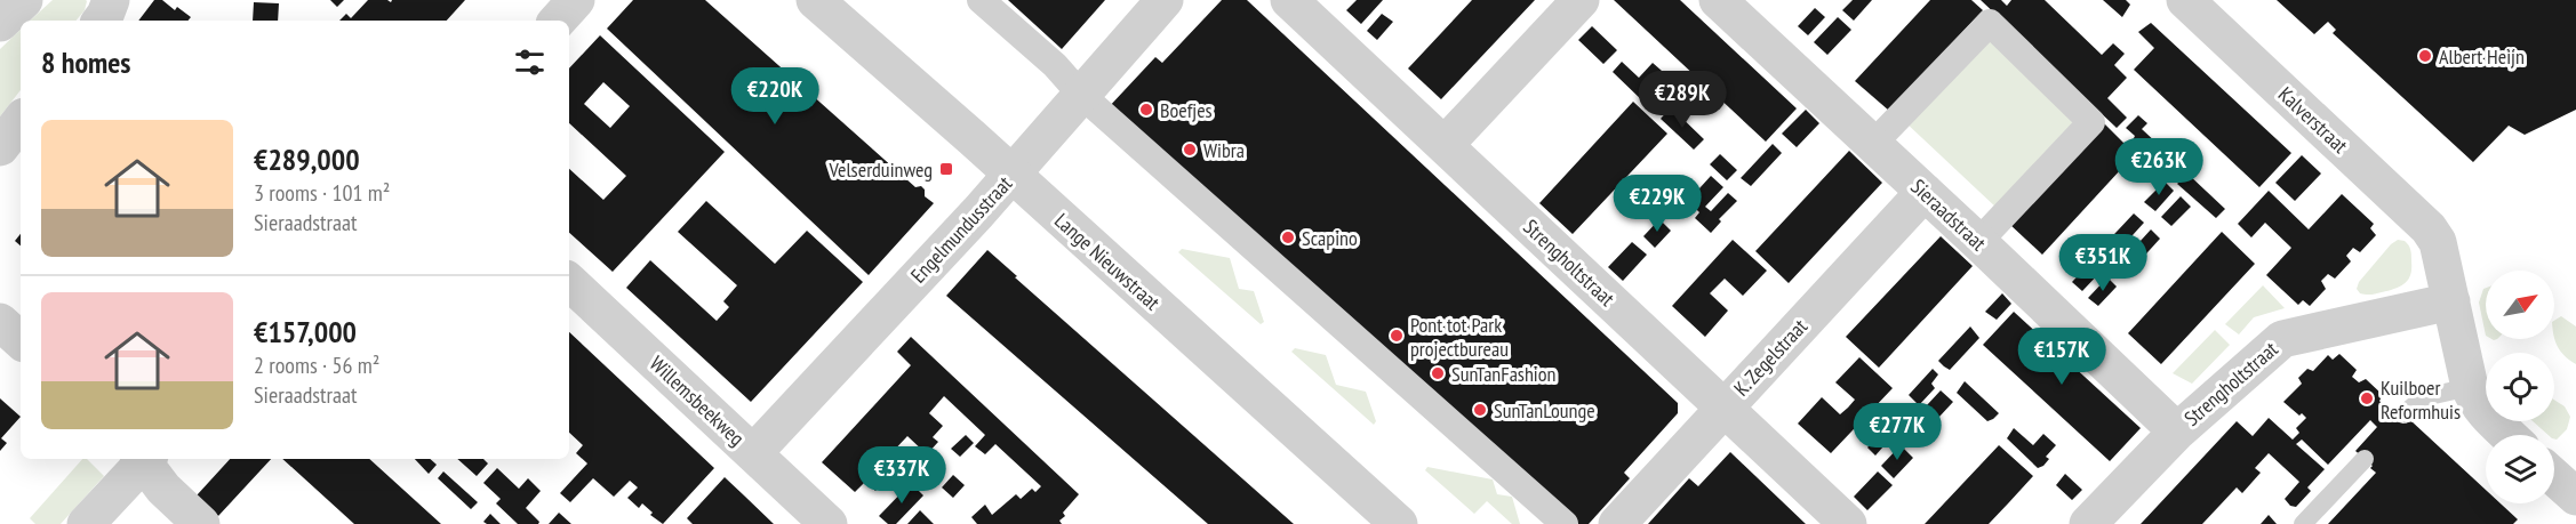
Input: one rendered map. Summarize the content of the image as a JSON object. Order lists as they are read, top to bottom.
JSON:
{
  "streets": {
    "street": [
      "Kalverstraat",
      "Sieraadstraat",
      "Engelmundusstraat",
      "Lange Nieuwstraat",
      "Strengholtstraat",
      "K. Zegelstraat",
      "Willemsbeekweg"
    ]
  },
  "crossings": [
    ["Kalverstraat", "Strengholtstraat"],
    ["Sieraadstraat", "Strengholtstraat"],
    ["Sieraadstraat", "K. Zegelstraat"],
    ["Engelmundusstraat", "Lange Nieuwstraat"],
    ["Engelmundusstraat", "Willemsbeekweg"],
    ["Strengholtstraat", "K. Zegelstraat"]
  ],
  "places": {
    "other": [
      "Albert Heijn",
      "Boefjes",
      "Wibra",
      "Scapino",
      "Pont tot Park projectbureau",
      "SunTanFashion",
      "Kuilboer Reformhuis",
      "SunTanLounge"
    ],
    "transit": ["Velserduinweg"]
  },
  "north": "top right",
  "page": {
    "heading": "8 homes",
    "price": [
      "€220K",
      "€289K",
      "€263K",
      "€229K",
      "€351K",
      "€157K",
      "€277K",
      "€337K"
    ],
    "list": [
      {
        "name": "€289,000",
        "note": "3 rooms · 101 m² · Sieraadstraat"
      },
      {
        "name": "€157,000",
        "note": "2 rooms · 56 m² · Sieraadstraat"
      }
    ]
  }
}
